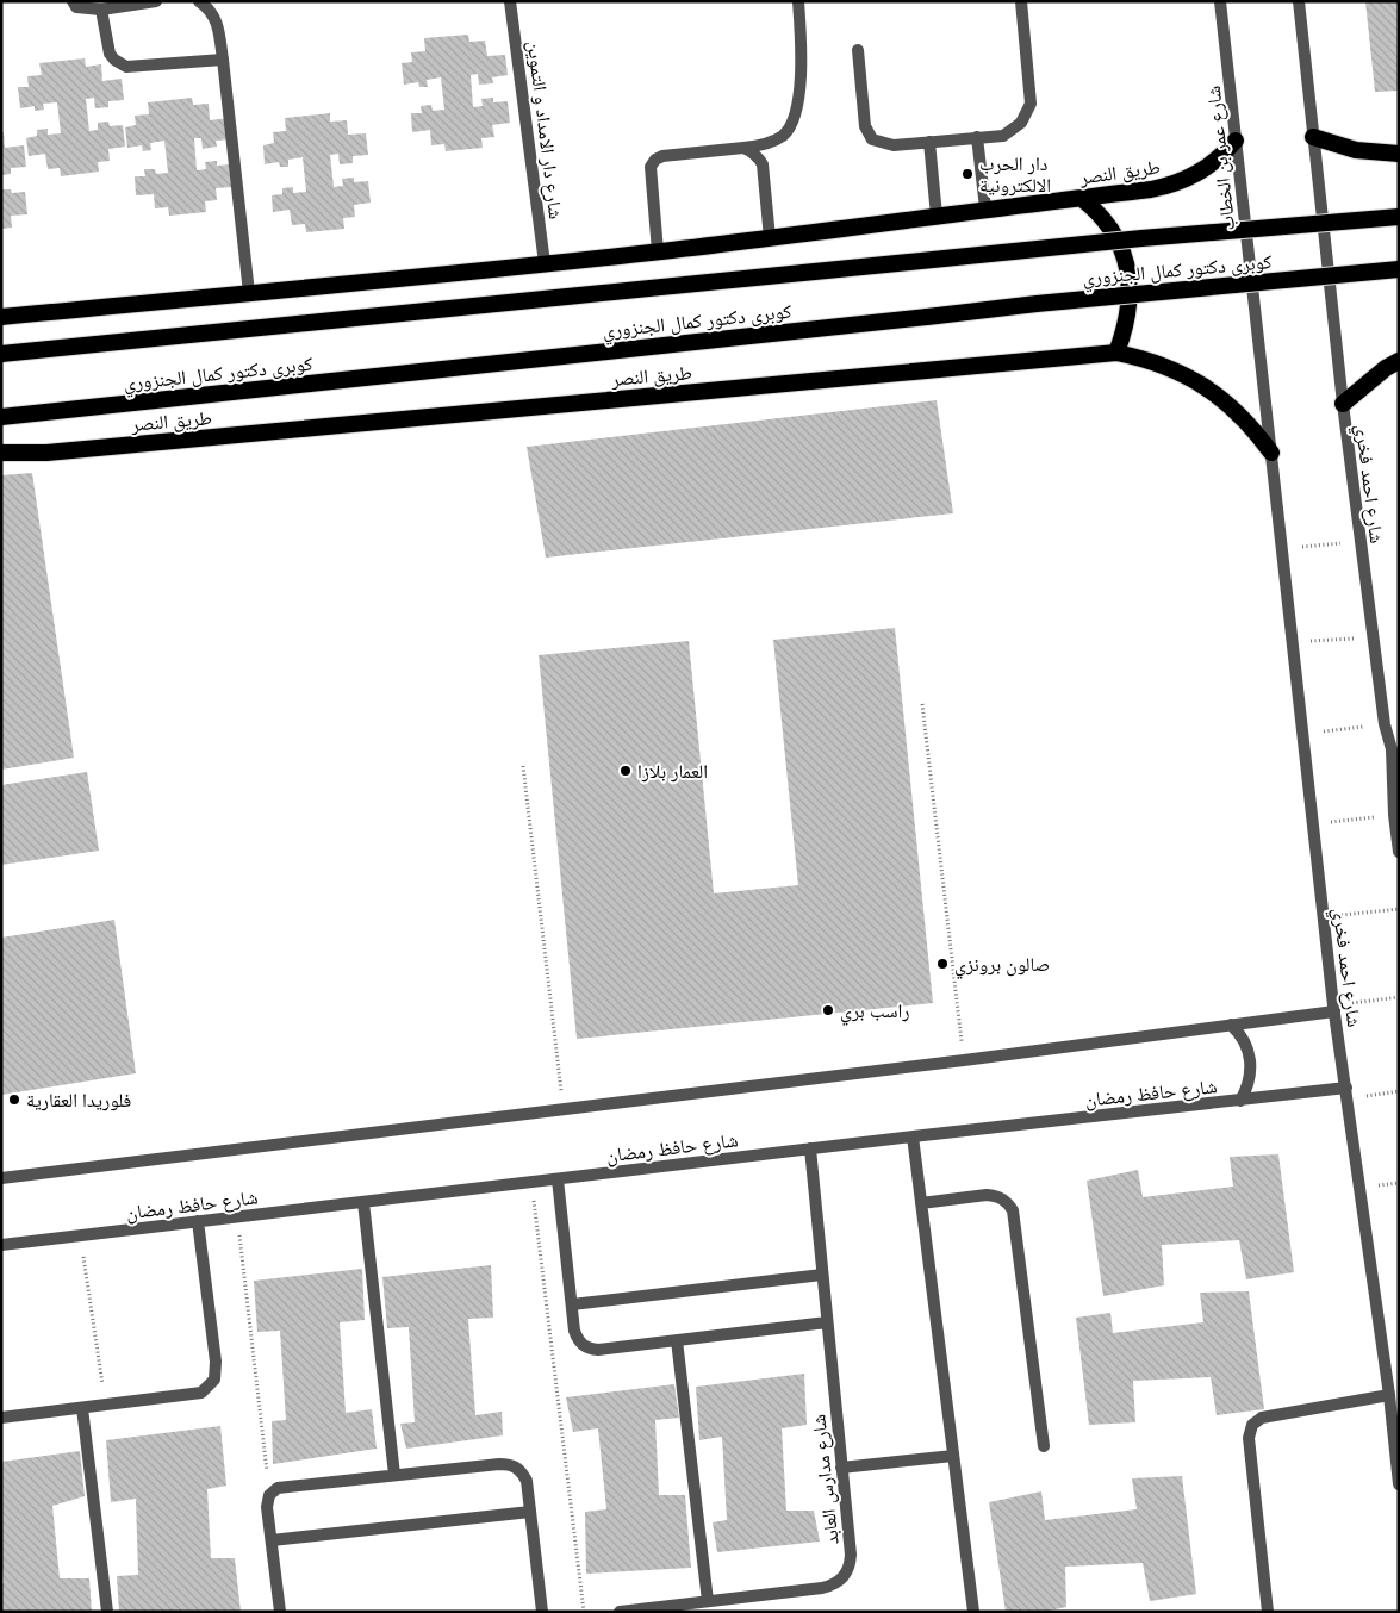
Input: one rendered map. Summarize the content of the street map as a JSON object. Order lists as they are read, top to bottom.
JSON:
{
  "streets": {
    "highway": ["طريق النصر", "كوبرى دكتور كمال الجنزوري"],
    "street": [
      "شارع دار الامداد و التموين",
      "شارع عمر بن الخطاب",
      "شارع احمد فخري",
      "شارع حافظ رمضان",
      "شارع مدارس العابد"
    ]
  },
  "crossings": [
    ["شارع دار الامداد و التموين", "طريق النصر"],
    ["شارع عمر بن الخطاب", "طريق النصر"],
    ["شارع عمر بن الخطاب", "شارع احمد فخري"],
    ["طريق النصر", "شارع احمد فخري"],
    ["شارع احمد فخري", "شارع حافظ رمضان"],
    ["شارع حافظ رمضان", "شارع مدارس العابد"]
  ],
  "places": [
    "دار الحرب الالكترونية",
    "العمار بلازا",
    "صالون برونزي",
    "راسب بري",
    "فلوريدا العقارية"
  ]
}
